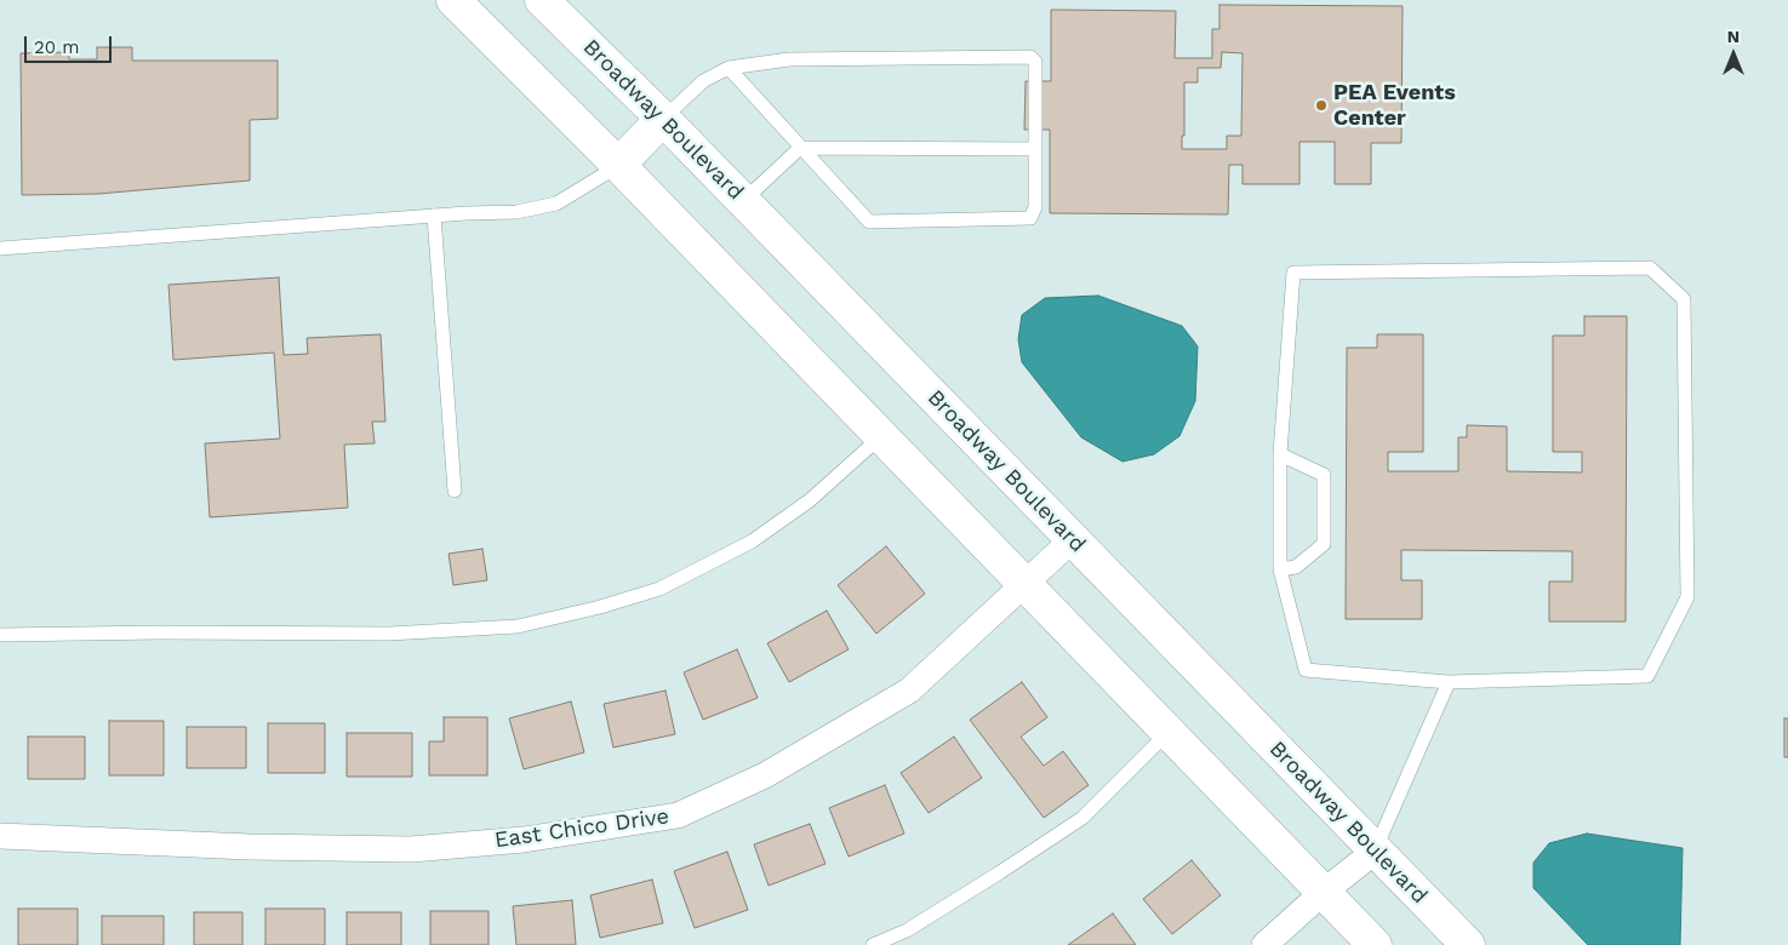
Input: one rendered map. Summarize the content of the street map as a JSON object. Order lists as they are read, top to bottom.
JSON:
{
  "streets": {
    "main road": ["Broadway Boulevard"],
    "street": ["East Chico Drive"]
  },
  "crossings": [
    ["Broadway Boulevard", "East Chico Drive"]
  ],
  "places": ["PEA Events Center"],
  "scale_bar": "20 m",
  "north": "top"
}
